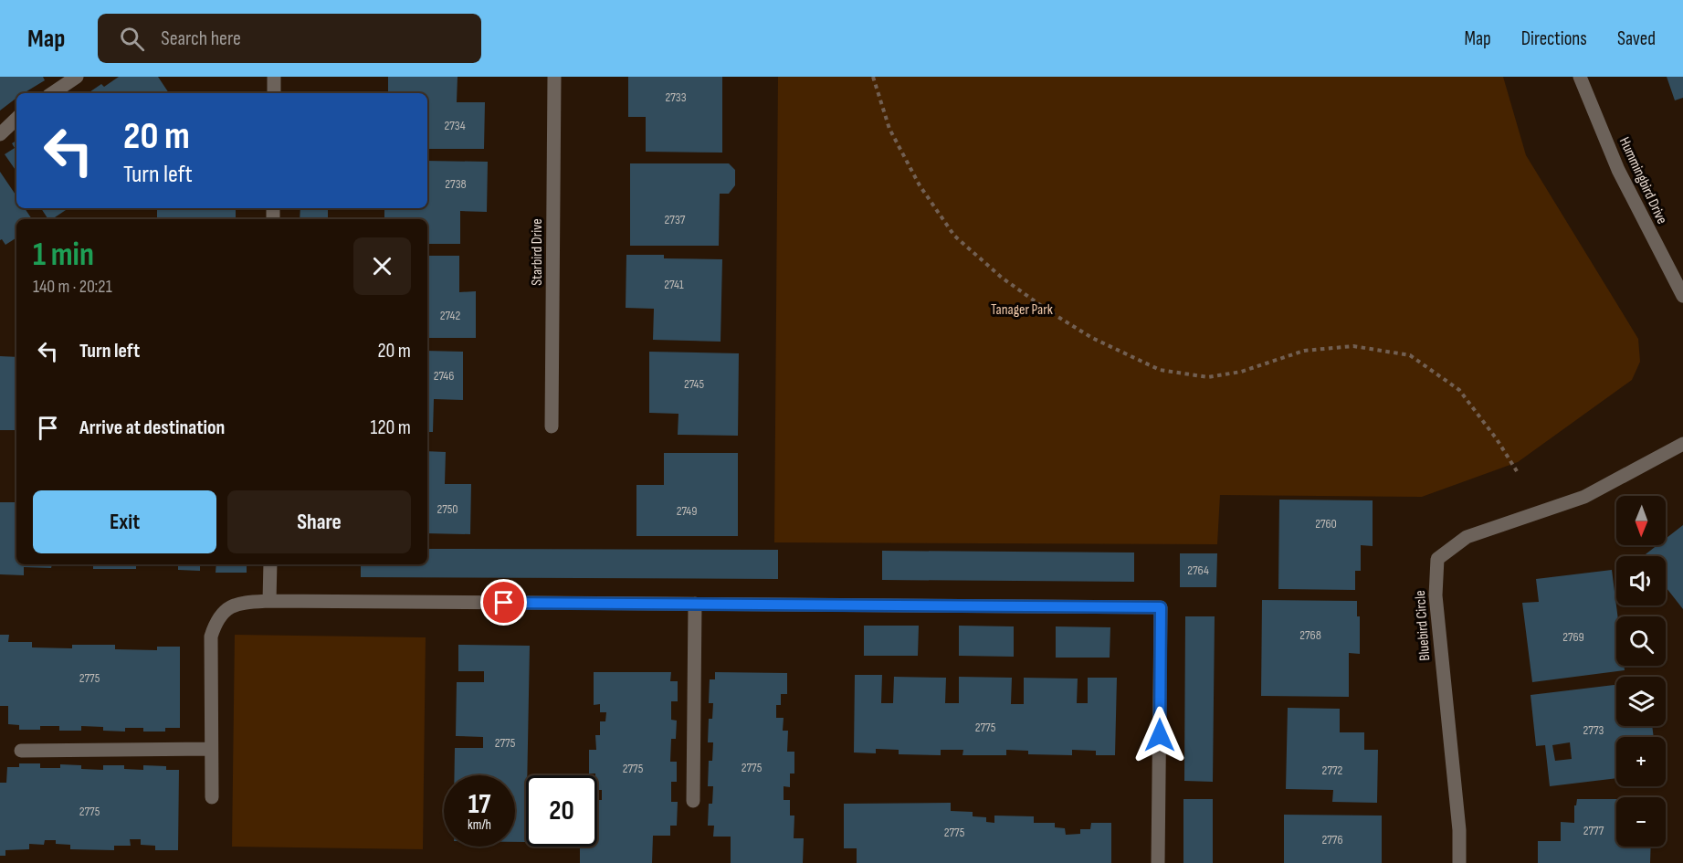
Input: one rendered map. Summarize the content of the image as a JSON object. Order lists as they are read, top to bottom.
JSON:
{
  "streets": {
    "street": ["Hummingbird Drive", "Starbird Drive", "Bluebird Circle"]
  },
  "parks": ["Tanager Park"],
  "house_numbers": [
    "2733",
    "2734",
    "2738",
    "2737",
    "2741",
    "2742",
    "2746",
    "2745",
    "2750",
    "2749",
    "2760",
    "2764",
    "2768",
    "2769",
    "2775",
    "2775",
    "2773",
    "2775",
    "2775",
    "2775",
    "2772",
    "2775",
    "2777",
    "2775",
    "2776"
  ],
  "north": "bottom",
  "page": {
    "header": "Map",
    "search": "Search here",
    "nav": ["Map", "Directions", "Saved"],
    "turn": ["20 m", "Turn left"],
    "heading": ["1 min", "140 m · 20:21"],
    "list": [
      {
        "name": "Turn left",
        "value": "20 m"
      },
      {
        "name": "Arrive at destination",
        "value": "120 m"
      }
    ],
    "buttons": ["Exit", "Share"],
    "map_buttons": ["+", "−"],
    "speed": "17 km/h",
    "limit": "20"
  }
}
